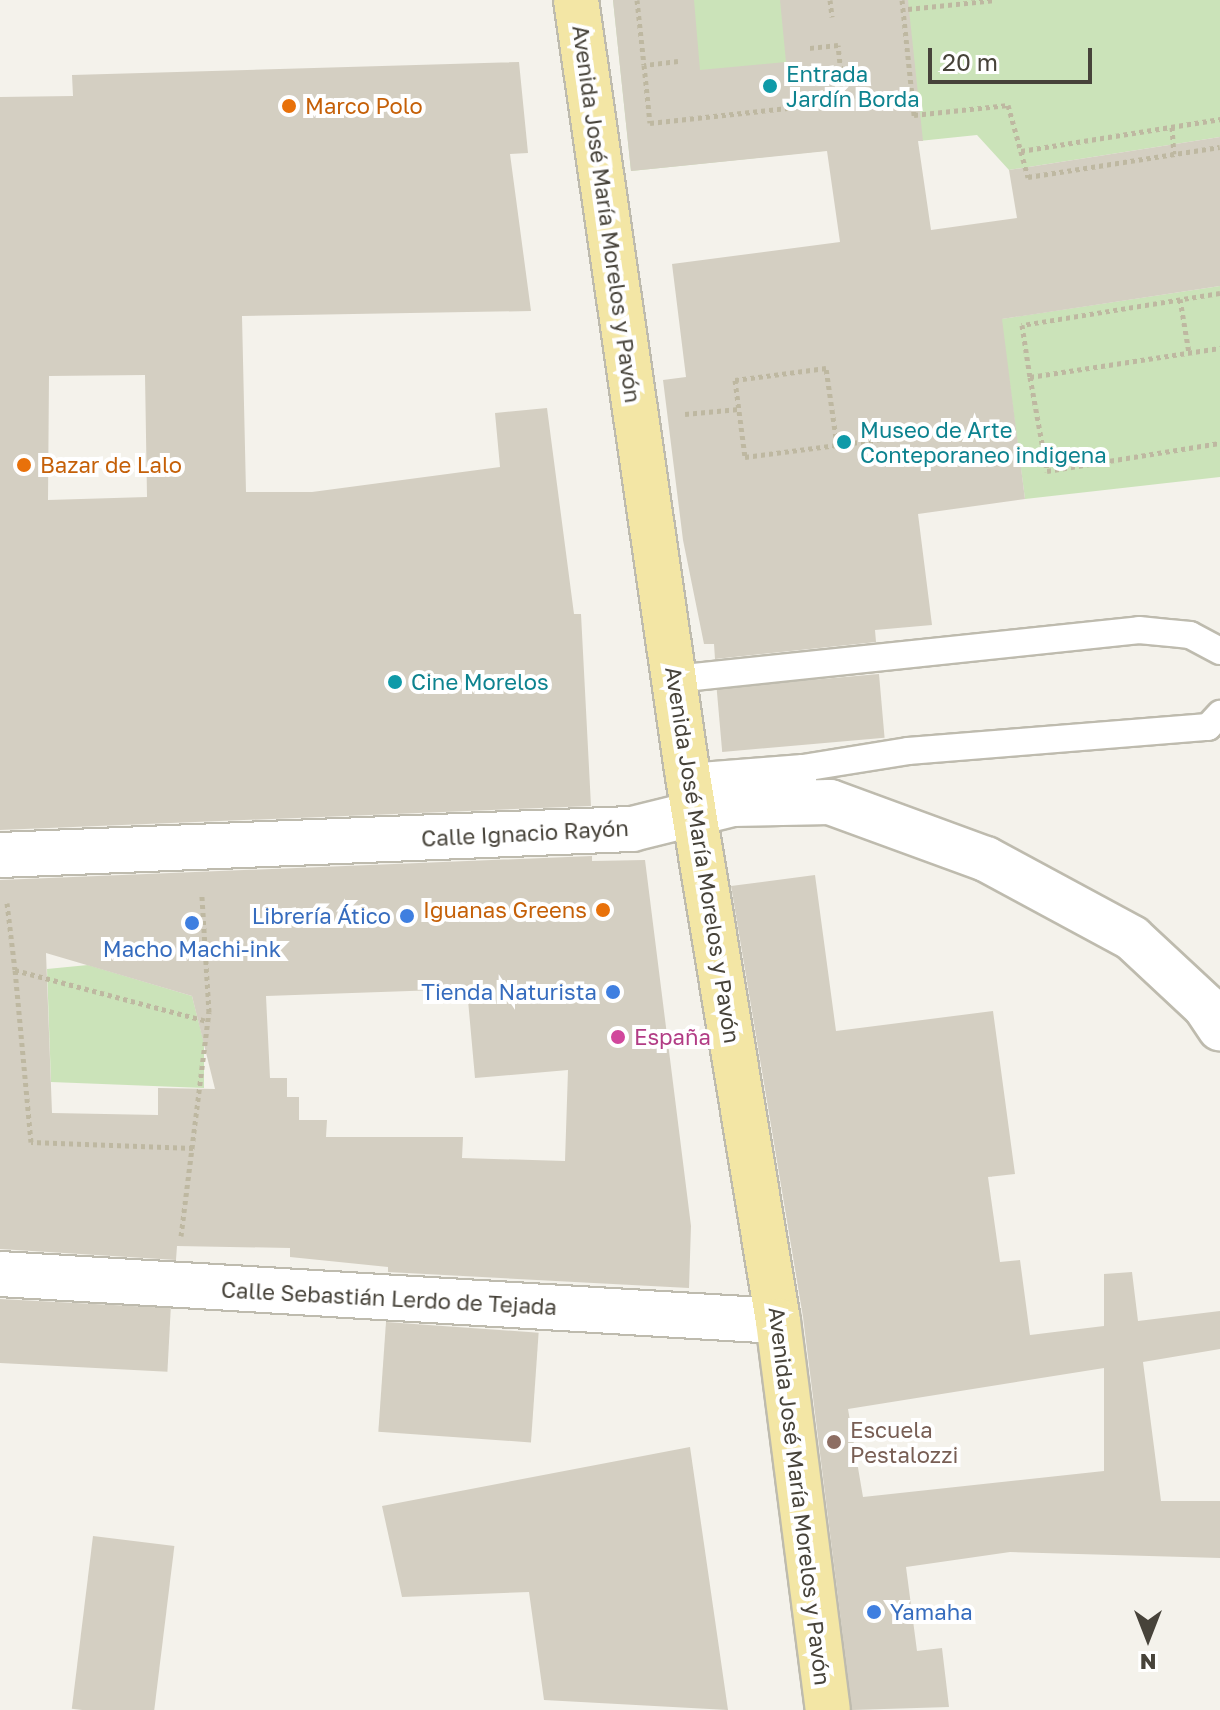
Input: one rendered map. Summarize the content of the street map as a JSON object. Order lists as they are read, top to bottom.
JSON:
{
  "streets": {
    "main road": ["Avenida José María Morelos y Pavón"],
    "street": ["Calle Ignacio Rayón", "Calle Sebastián Lerdo de Tejada"]
  },
  "crossings": [
    ["Avenida José María Morelos y Pavón", "Calle Ignacio Rayón"],
    ["Avenida José María Morelos y Pavón", "Calle Sebastián Lerdo de Tejada"]
  ],
  "places": [
    "Entrada Jardín Borda",
    "Marco Polo",
    "Museo de Arte Conteporaneo indigena",
    "Bazar de Lalo",
    "Cine Morelos",
    "Iguanas Greens",
    "Librería Ático",
    "Macho Machi-ink",
    "Tienda Naturista",
    "España",
    "Escuela Pestalozzi",
    "Yamaha"
  ],
  "scale_bar": "20 m",
  "north": "bottom"
}
